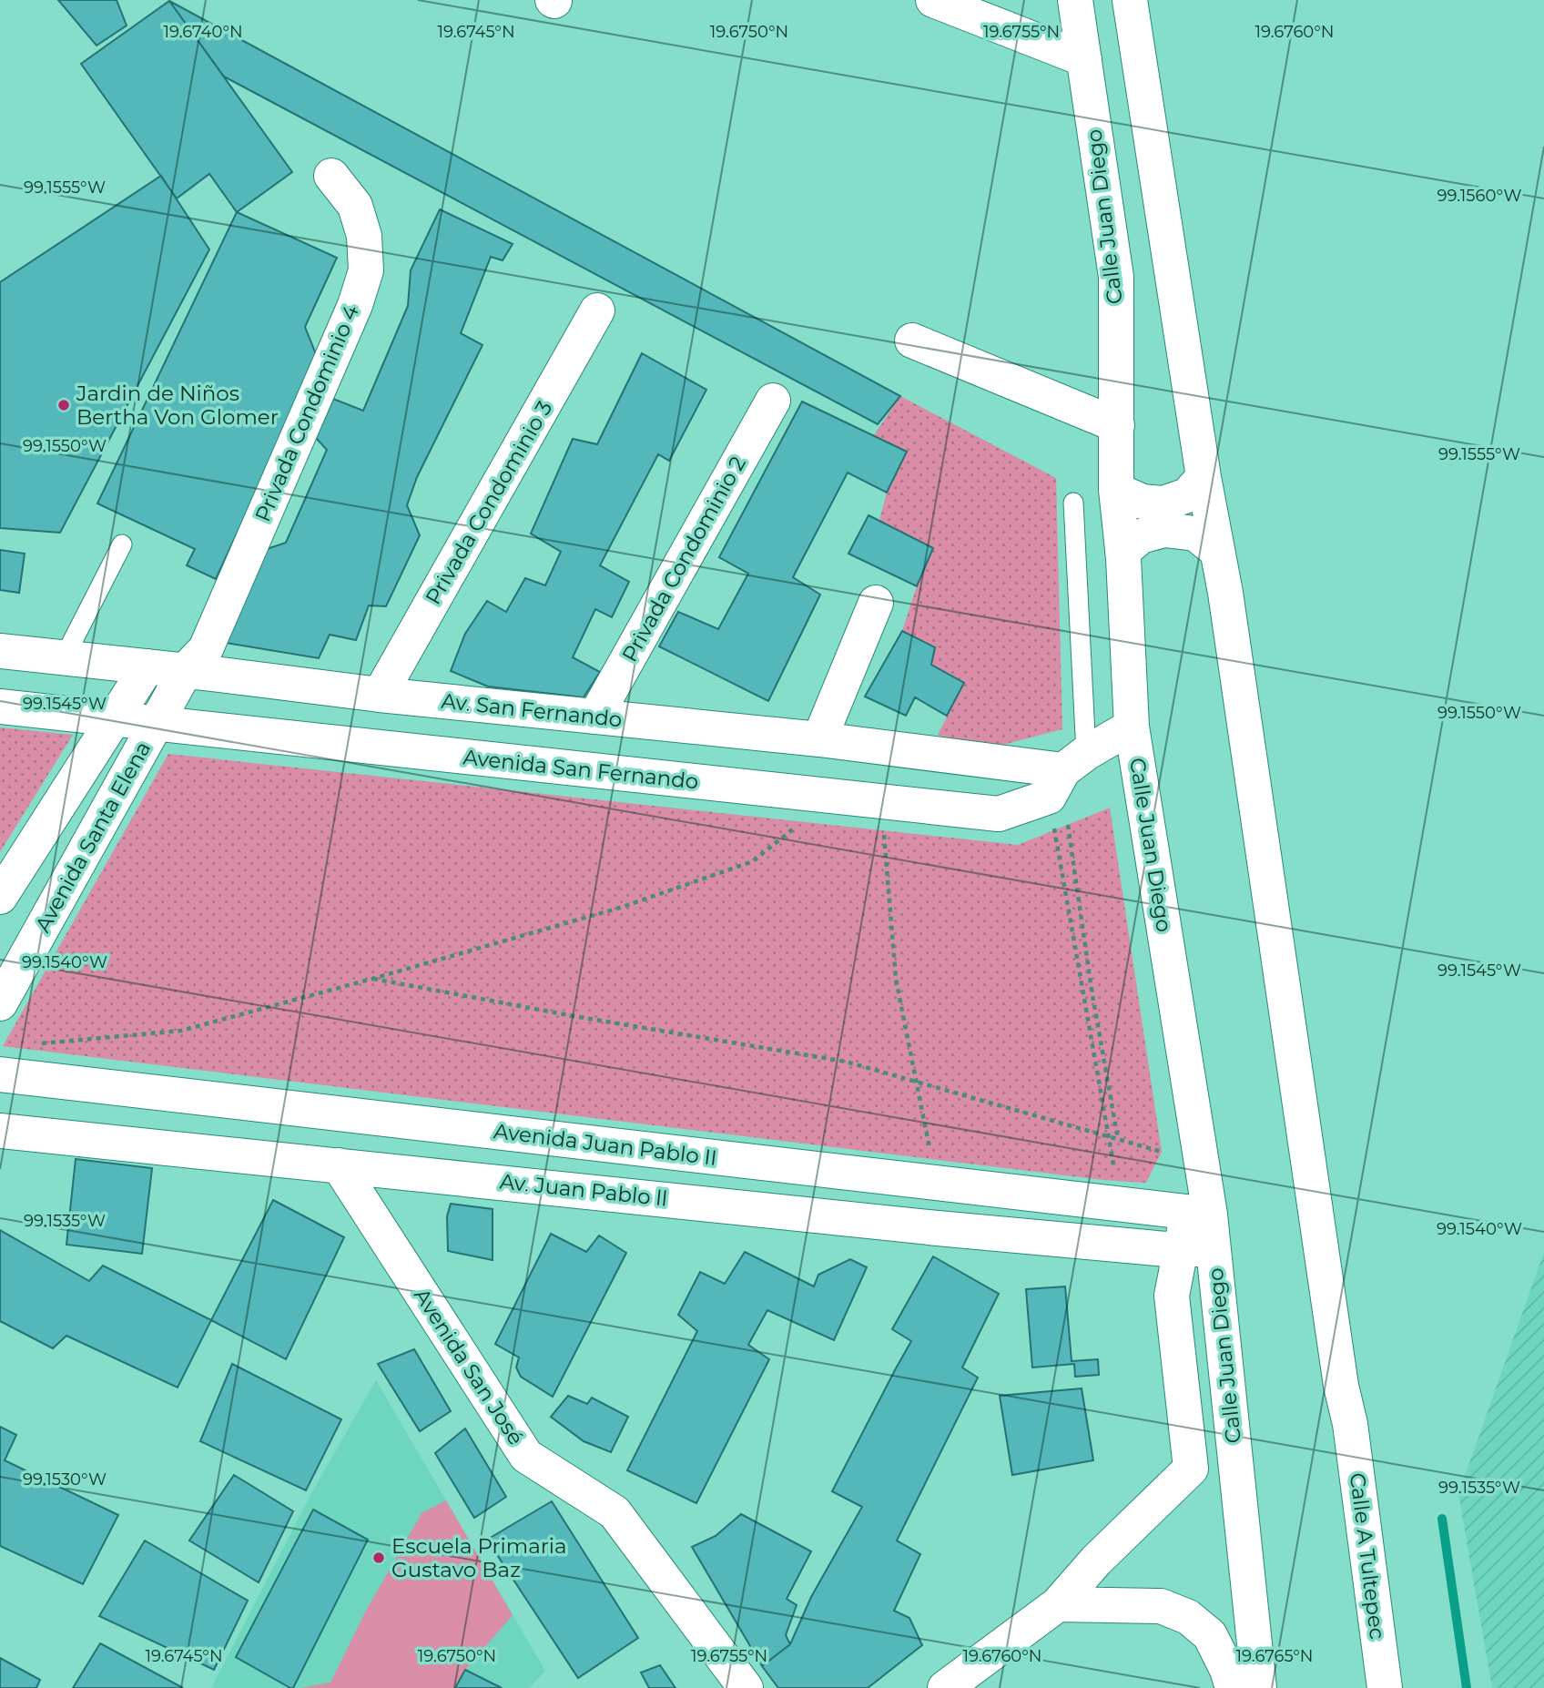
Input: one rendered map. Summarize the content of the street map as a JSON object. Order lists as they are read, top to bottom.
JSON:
{
  "streets": {
    "street": [
      "Calle Juan Diego",
      "Privada Condominio 4",
      "Privada Condominio 3",
      "Privada Condominio 2",
      "Av. San Fernando",
      "Avenida San Fernando",
      "Avenida Santa Elena",
      "Avenida Juan Pablo II",
      "Av. Juan Pablo ll",
      "Avenida San José",
      "Calle A Tultepec"
    ]
  },
  "crossings": [
    ["Calle Juan Diego", "Avenida San Fernando"],
    ["Calle Juan Diego", "Avenida Juan Pablo II"],
    ["Calle Juan Diego", "Av. Juan Pablo ll"],
    ["Privada Condominio 4", "Av. San Fernando"],
    ["Privada Condominio 4", "Avenida Santa Elena"],
    ["Privada Condominio 3", "Av. San Fernando"],
    ["Privada Condominio 2", "Av. San Fernando"],
    ["Av. San Fernando", "Avenida San Fernando"],
    ["Av. San Fernando", "Avenida Santa Elena"],
    ["Avenida San Fernando", "Avenida Santa Elena"],
    ["Av. Juan Pablo ll", "Avenida San José"]
  ],
  "places": ["Jardin de Niños Bertha Von Glomer", "Escuela Primaria Gustavo Baz"],
  "coordinates": [
    "19.6740°N",
    "19.6745°N",
    "19.6750°N",
    "19.6755°N",
    "19.6760°N",
    "99.1555°W",
    "99.1560°W",
    "99.1550°W",
    "99.1545°W",
    "99.1540°W",
    "99.1535°W",
    "99.1530°W",
    "19.6765°N"
  ]
}
